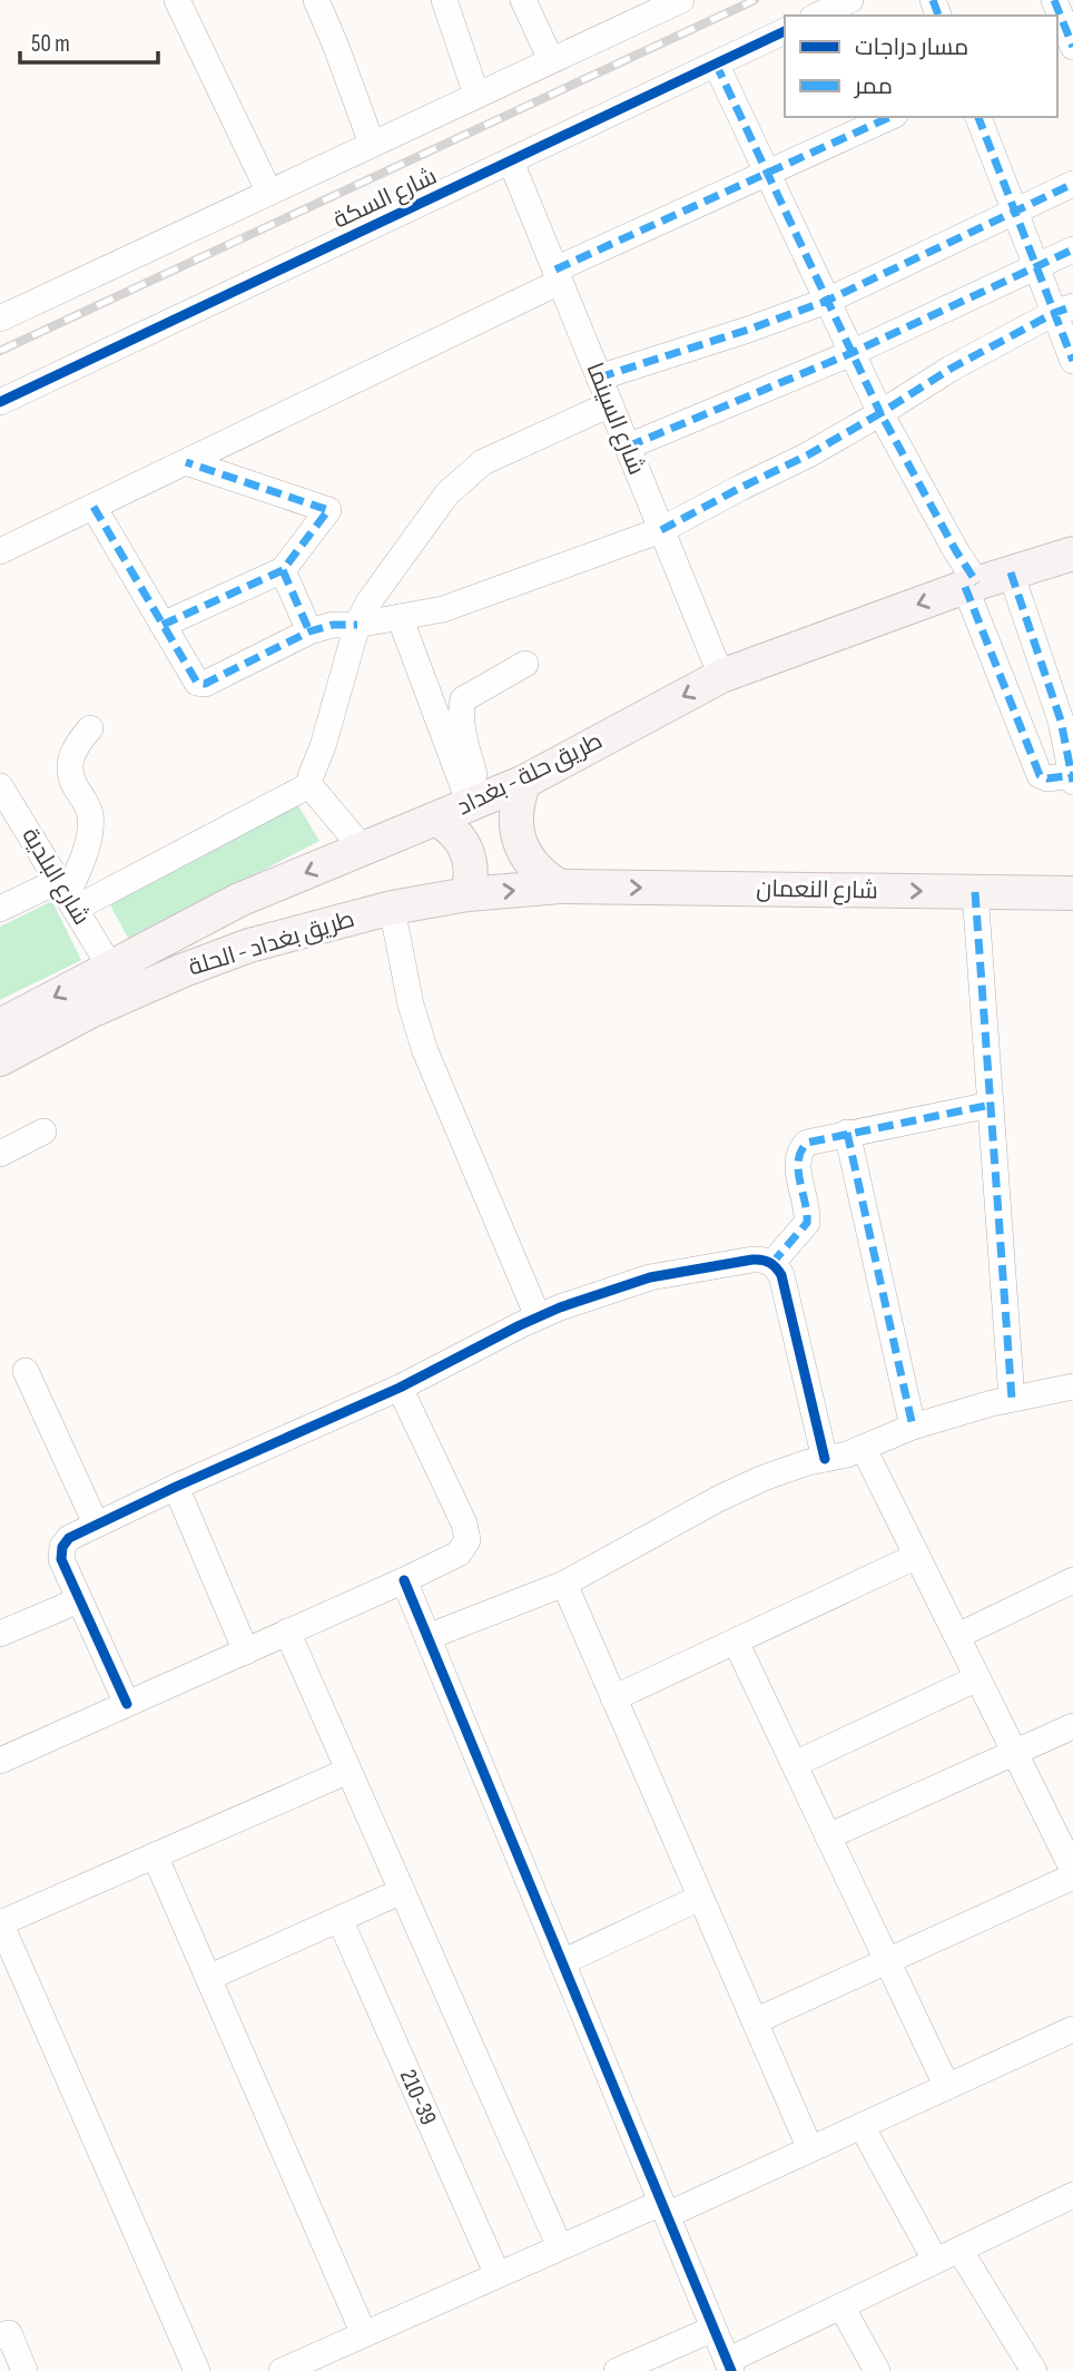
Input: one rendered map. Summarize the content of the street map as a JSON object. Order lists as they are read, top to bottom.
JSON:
{
  "streets": {
    "main road": ["طريق حلة - بغداد", "شارع النعمان", "طريق بغداد - الحلة"],
    "street": [
      "شارع السكة",
      "شارع السينما",
      "شارع البلدية",
      "210-39"
    ]
  },
  "crossings": [
    ["شارع السكة", "شارع السينما"],
    ["شارع السينما", "طريق حلة - بغداد"],
    ["طريق حلة - بغداد", "شارع البلدية"],
    ["شارع النعمان", "طريق بغداد - الحلة"]
  ],
  "one_way": ["طريق حلة - بغداد", "شارع النعمان"],
  "legend": ["مسار دراجات", "ممر"],
  "scale_bar": "50 m"
}
